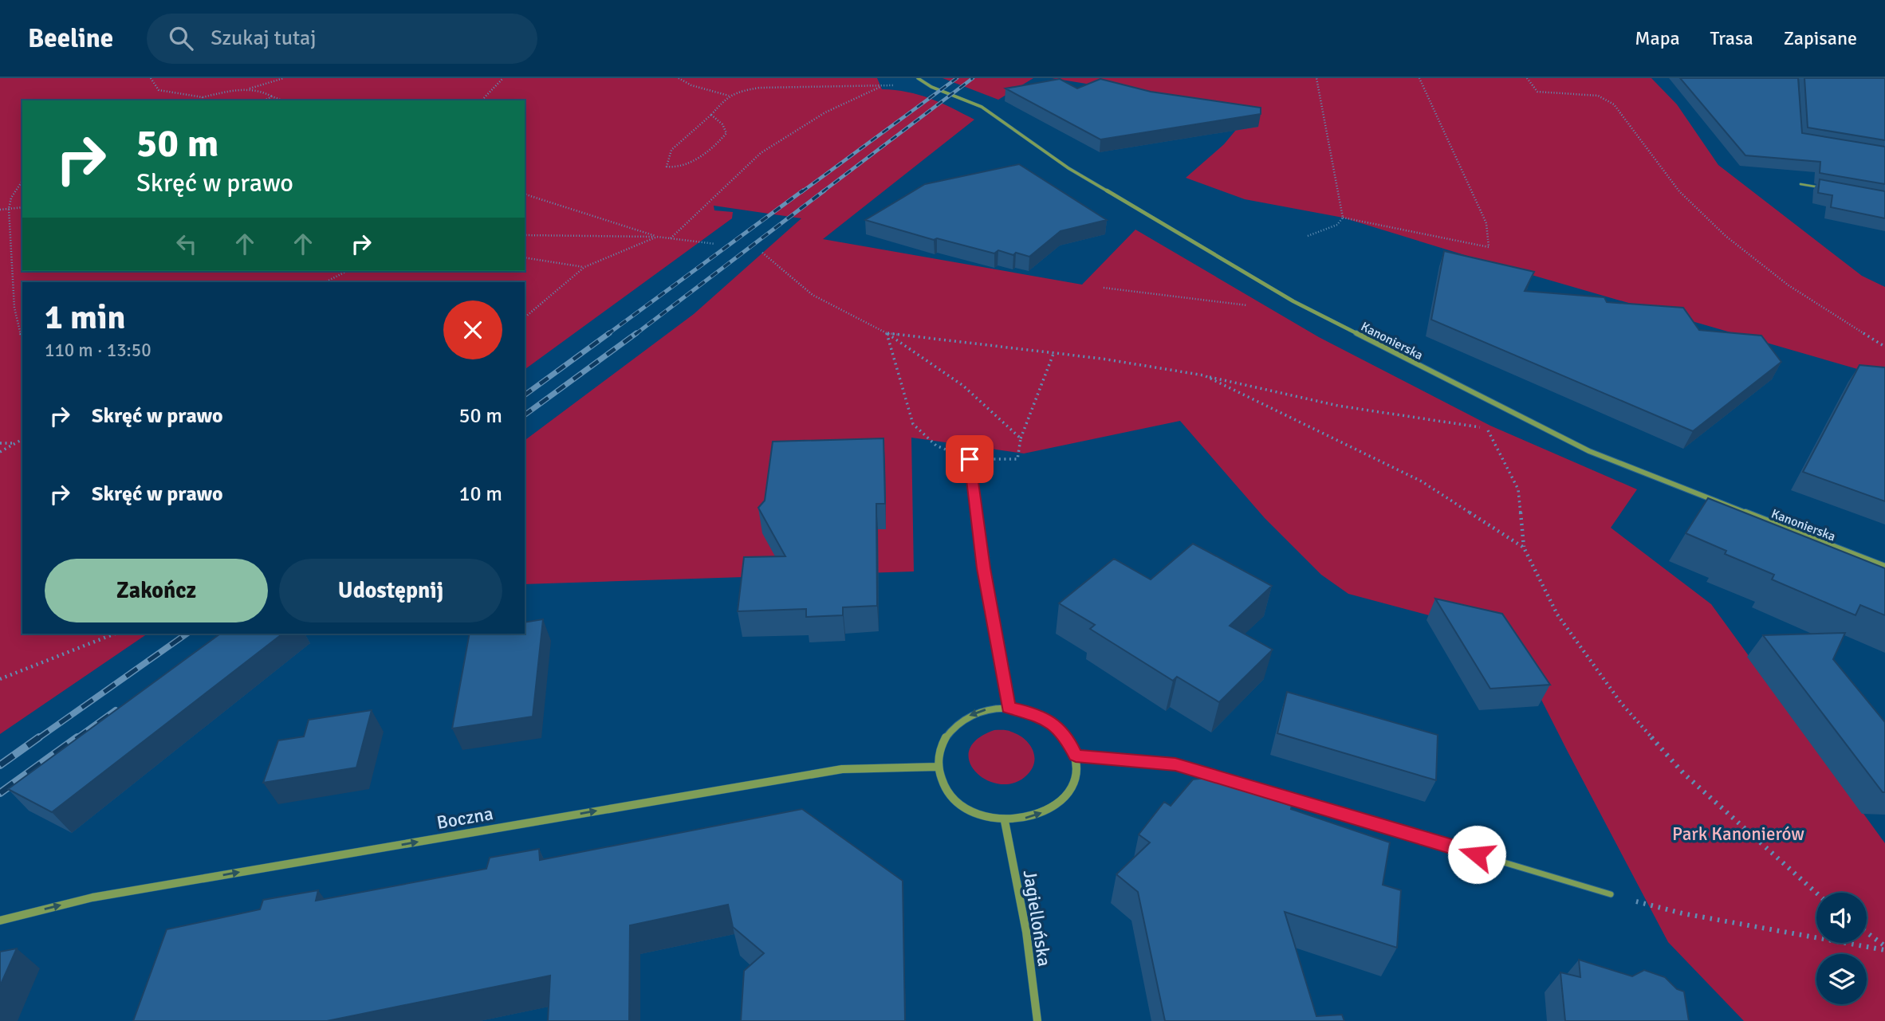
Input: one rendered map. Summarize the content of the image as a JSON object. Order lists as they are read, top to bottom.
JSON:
{
  "streets": {
    "street": ["Kanonierska", "Boczna", "Jagiellońska"]
  },
  "crossings": [
    ["Boczna", "Jagiellońska"]
  ],
  "one_way": ["Boczna"],
  "parks": ["Park Kanonierów"],
  "page": {
    "header": "Beeline",
    "search": "Szukaj tutaj",
    "nav": ["Mapa", "Trasa", "Zapisane"],
    "turn": ["50 m", "Skręć w prawo"],
    "heading": ["1 min", "110 m · 13:50"],
    "list": [
      {
        "name": "Skręć w prawo",
        "value": "50 m"
      },
      {
        "name": "Skręć w prawo",
        "value": "10 m"
      }
    ],
    "buttons": ["Zakończ", "Udostępnij"]
  }
}
